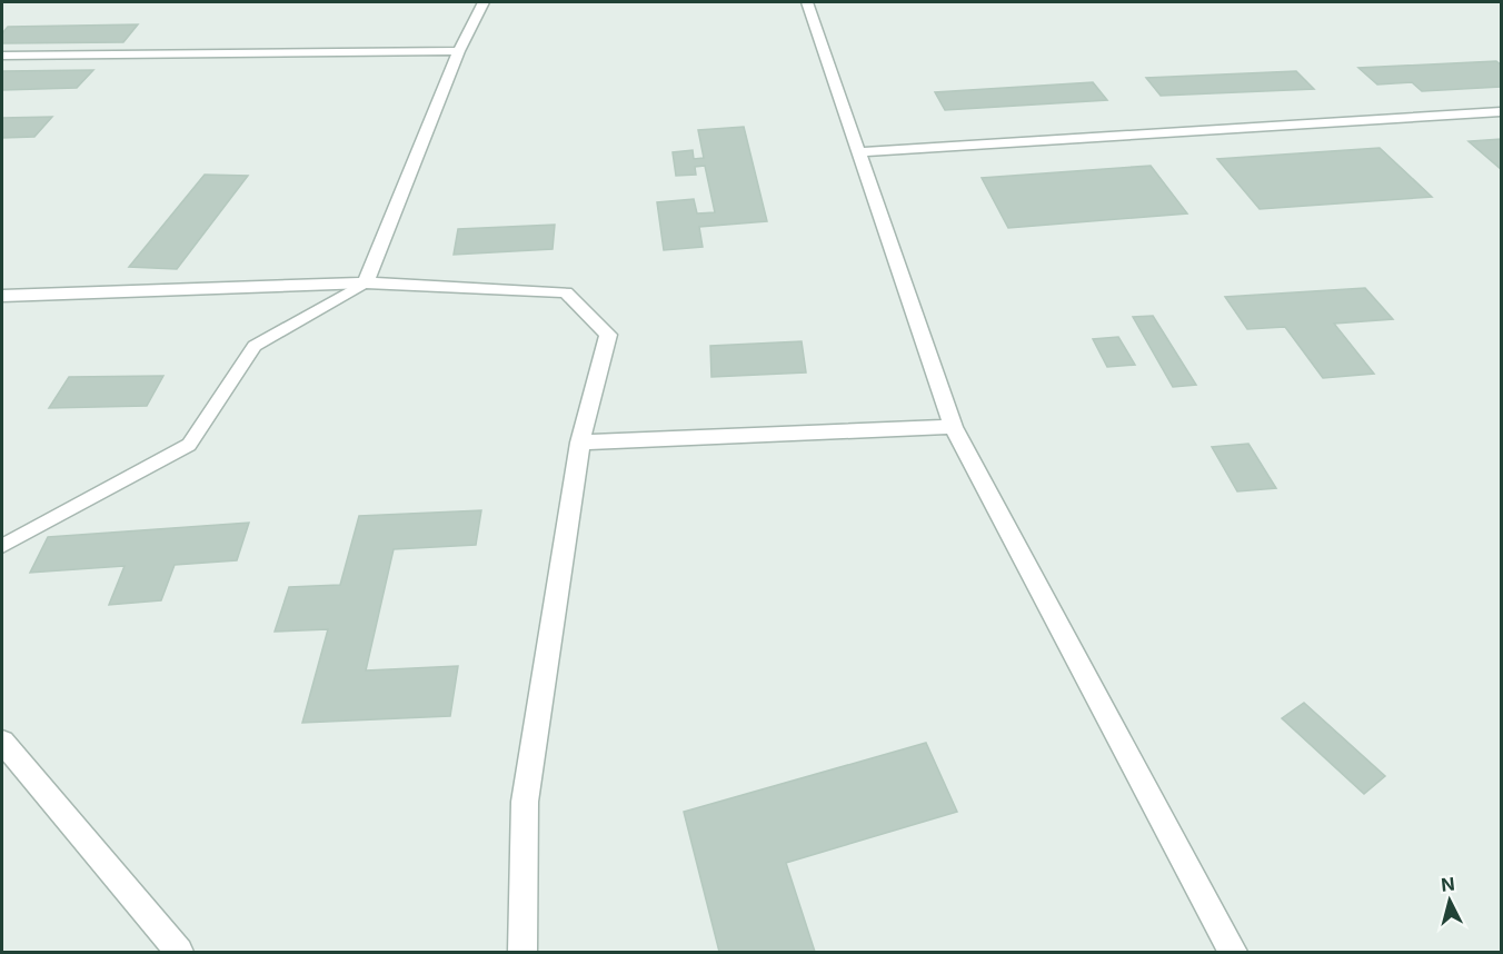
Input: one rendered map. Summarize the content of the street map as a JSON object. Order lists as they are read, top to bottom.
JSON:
{
  "north": "top"
}
